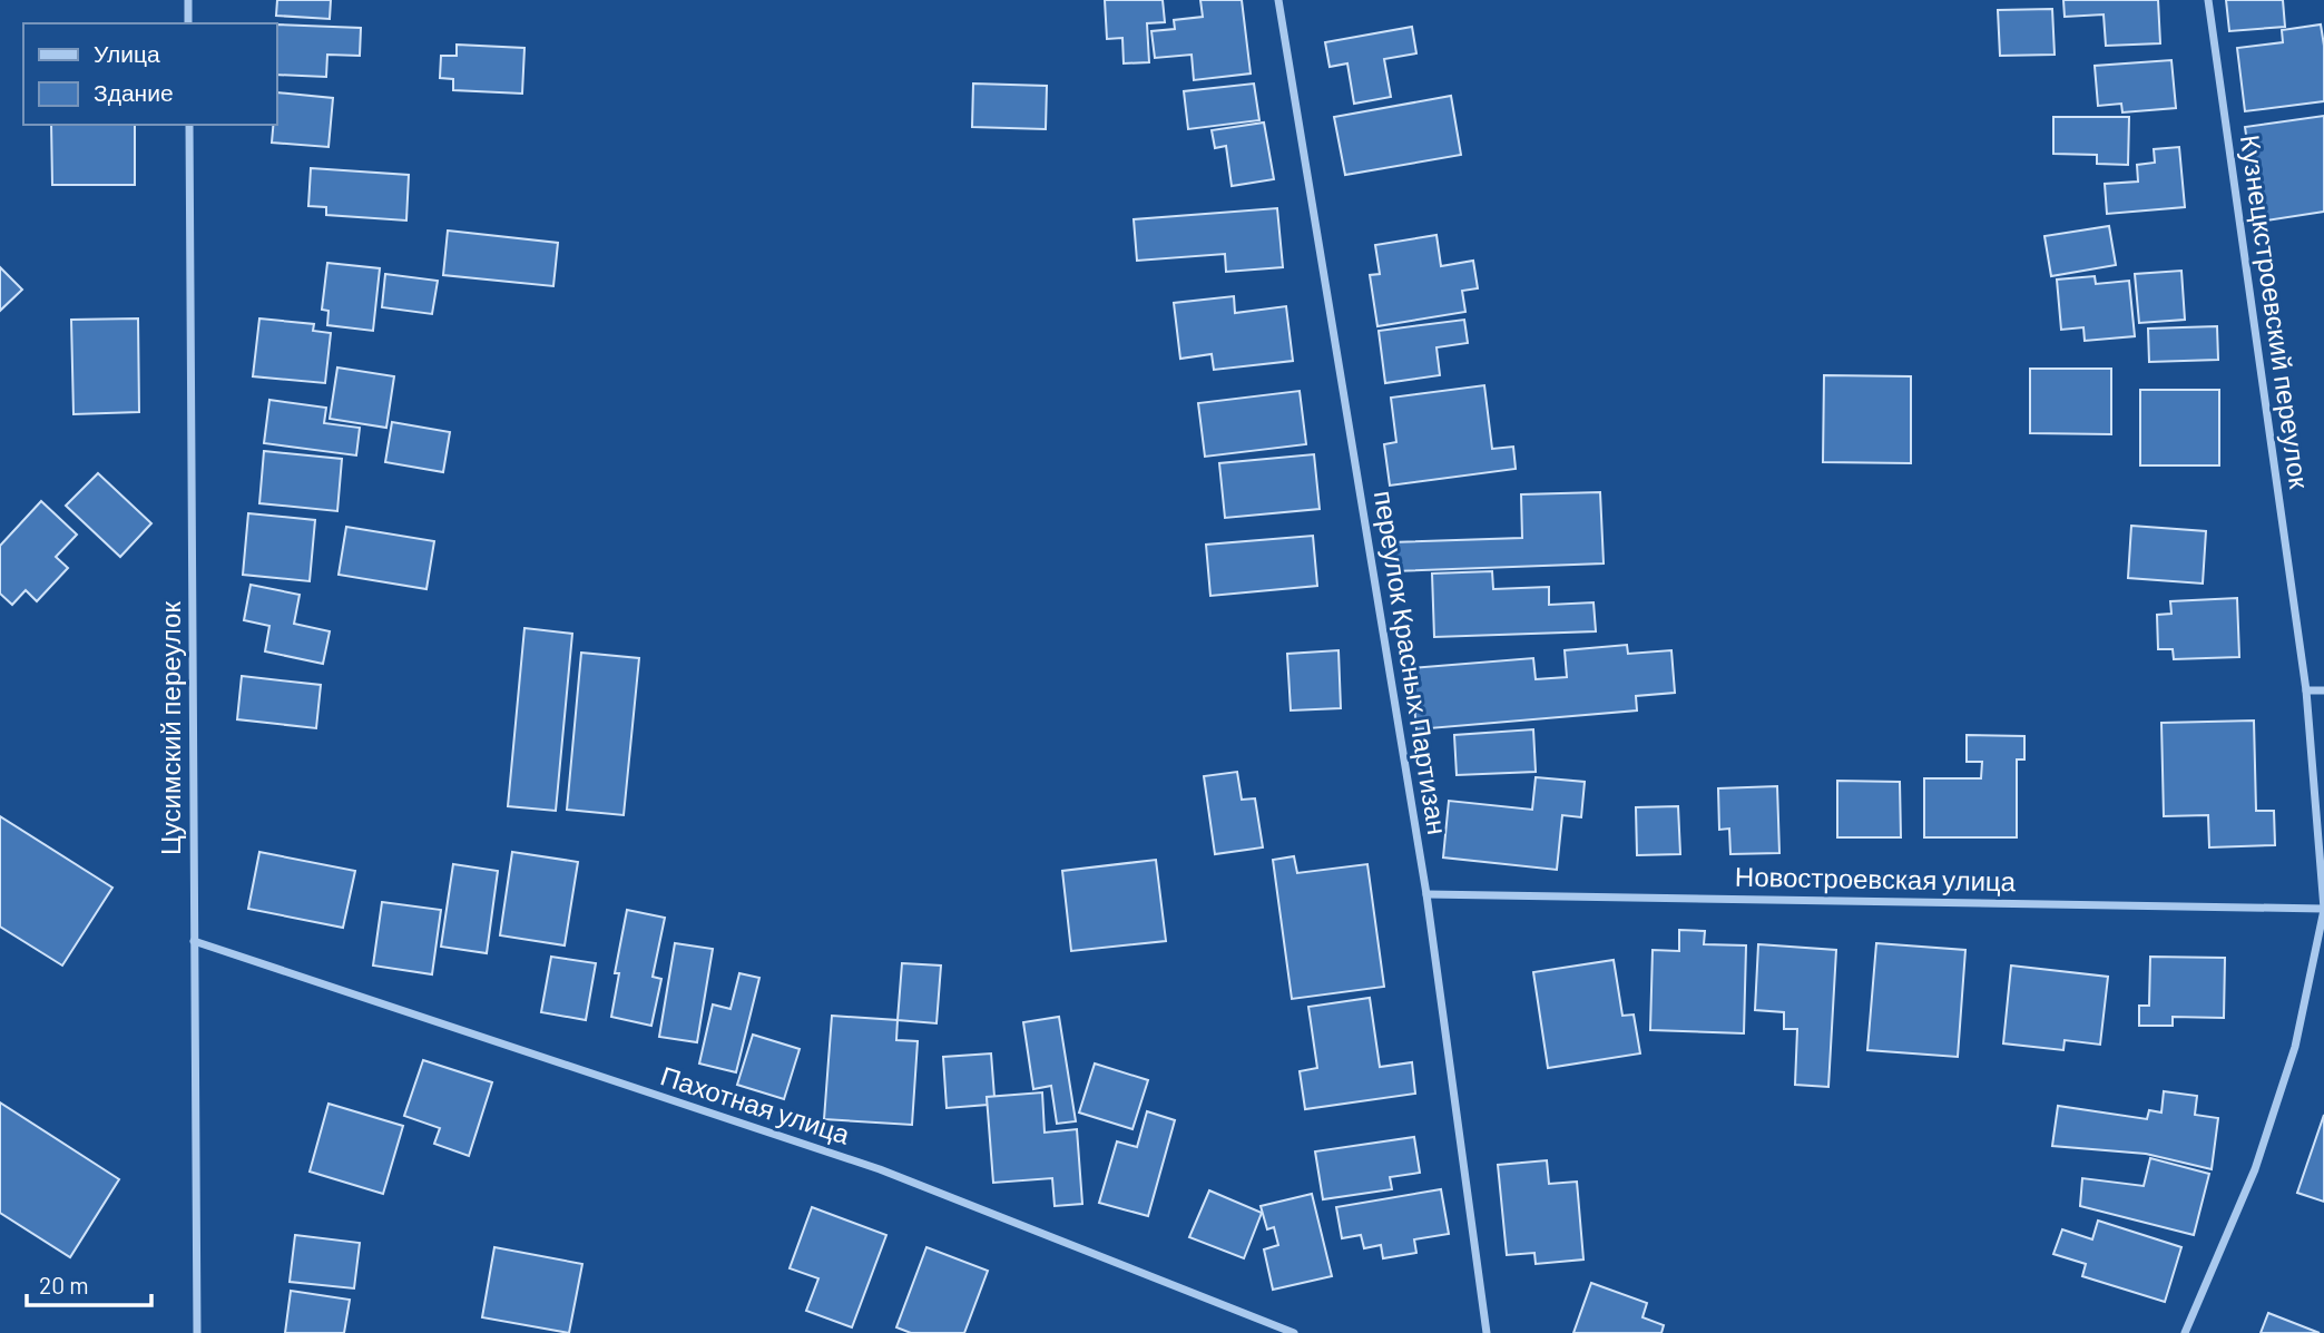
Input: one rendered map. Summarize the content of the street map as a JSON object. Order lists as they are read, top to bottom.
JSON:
{
  "streets": {
    "street": [
      "Кузнецкстроевский переулок",
      "переулок Красных Партизан",
      "Цусимский переулок",
      "Новостроевская улица",
      "Пахотная улица"
    ]
  },
  "crossings": [
    ["Кузнецкстроевский переулок", "Новостроевская улица"],
    ["переулок Красных Партизан", "Новостроевская улица"],
    ["Цусимский переулок", "Пахотная улица"]
  ],
  "legend": ["Улица", "Здание"],
  "scale_bar": "20 m"
}
